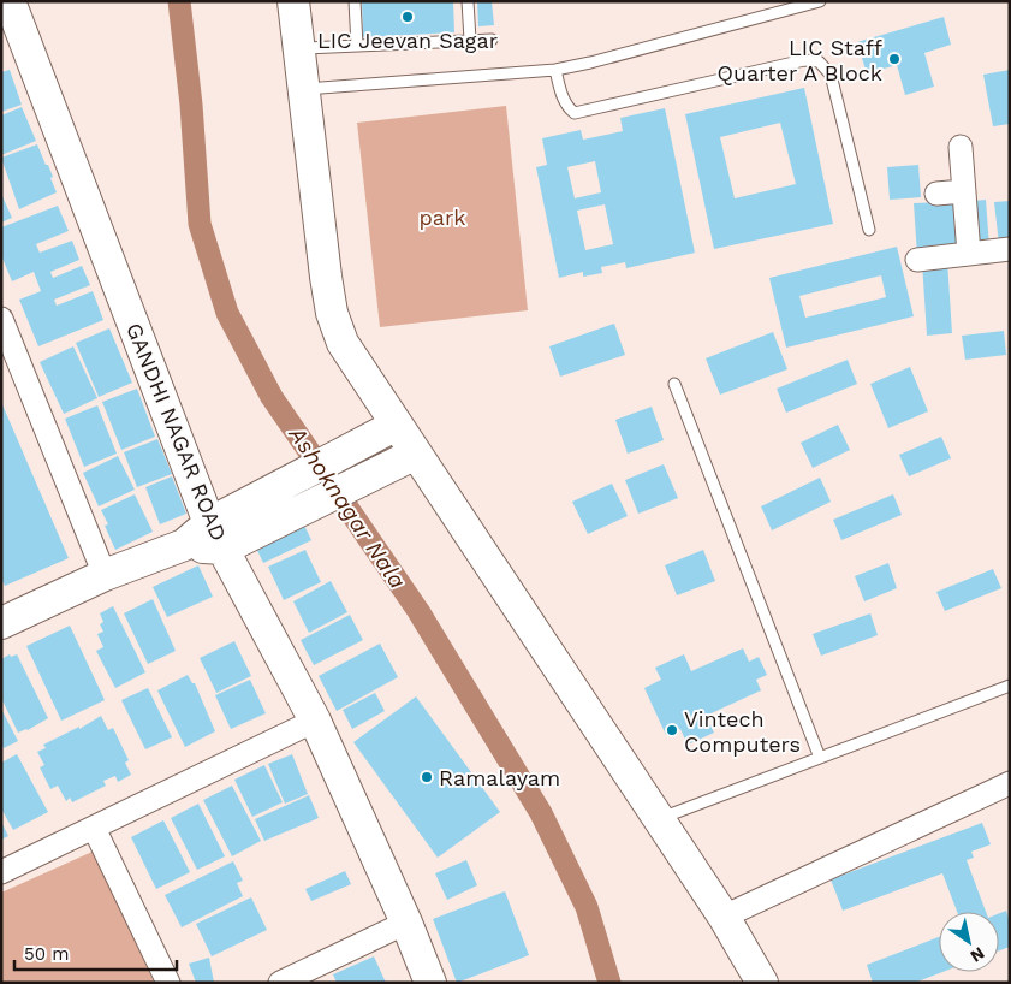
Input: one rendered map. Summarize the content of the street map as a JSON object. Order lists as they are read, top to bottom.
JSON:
{
  "streets": {
    "street": ["GANDHI NAGAR ROAD"]
  },
  "water": ["Ashoknagar Nala"],
  "parks": ["park"],
  "places": [
    "LIC Jeevan Sagar",
    "LIC Staff Quarter A Block",
    "Vintech Computers",
    "Ramalayam"
  ],
  "scale_bar": "50 m",
  "north": "bottom right"
}
